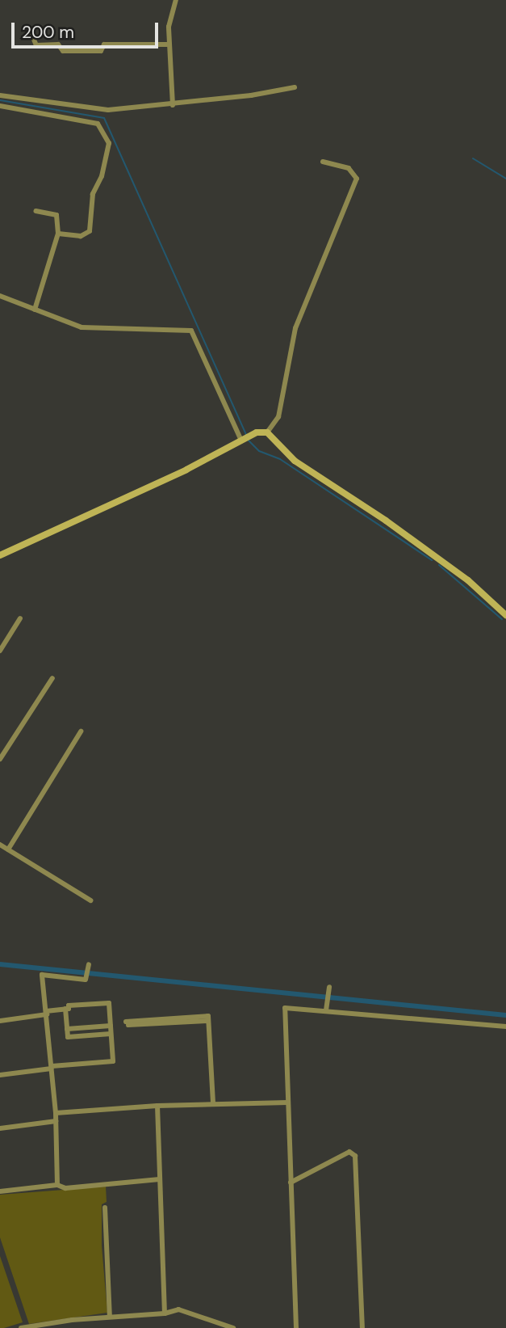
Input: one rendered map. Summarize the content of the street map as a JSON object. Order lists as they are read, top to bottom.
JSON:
{
  "scale_bar": "200 m"
}
